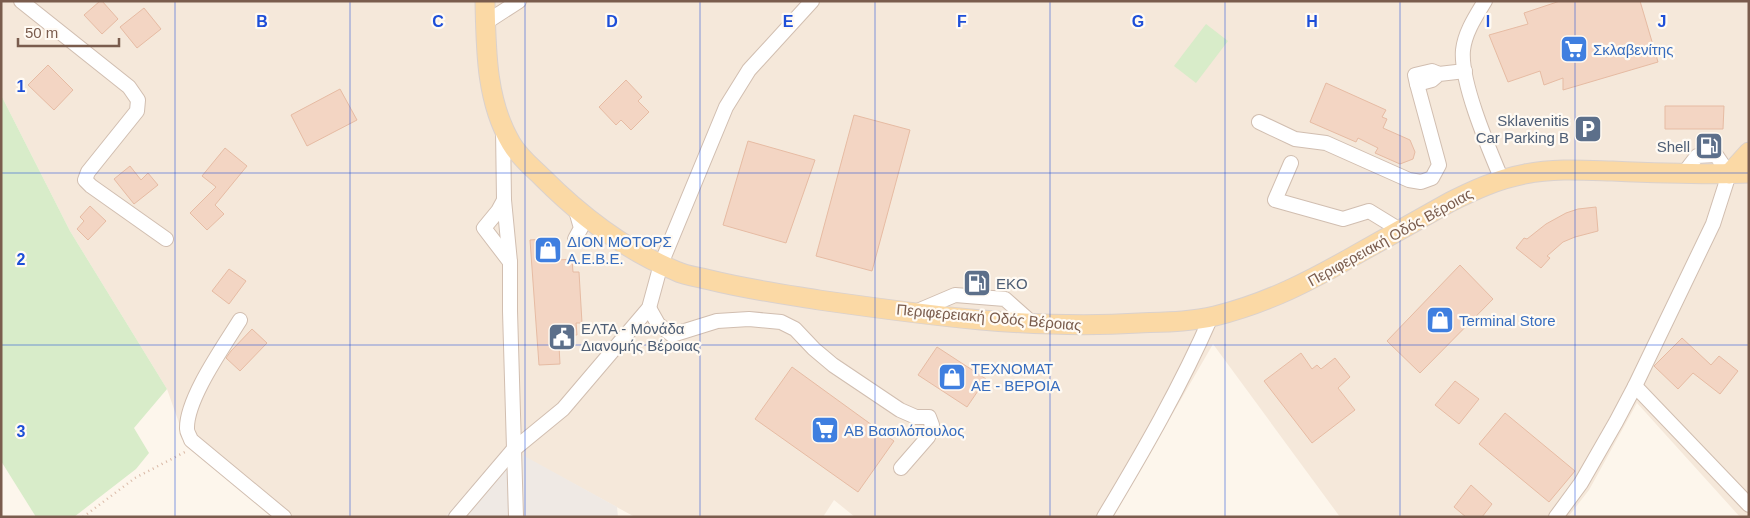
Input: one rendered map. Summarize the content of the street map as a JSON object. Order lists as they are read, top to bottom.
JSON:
{
  "streets": {
    "main road": ["Περιφερειακή Οδός Βέροιας"]
  },
  "places": {
    "supermarket": ["Σκλαβενίτης", "ΑΒ Βασιλόπουλος"],
    "parking": ["Sklavenitis Car Parking B"],
    "fuel station": ["Shell", "EKO"],
    "shop": ["ΔΙΟΝ ΜΟΤΟΡΣ Α.Ε.Β.Ε.", "Terminal Store", "ΤΕΧΝΟΜΑΤ ΑΕ - ΒΕΡΟΙΑ"],
    "public building": ["ΕΛΤΑ - Μονάδα Διανομής Βέροιας"]
  },
  "scale_bar": "50 m",
  "grid": {
    "columns": [
      "B",
      "C",
      "D",
      "E",
      "F",
      "G",
      "H",
      "I",
      "J"
    ],
    "rows": ["1", "2", "3"]
  }
}
